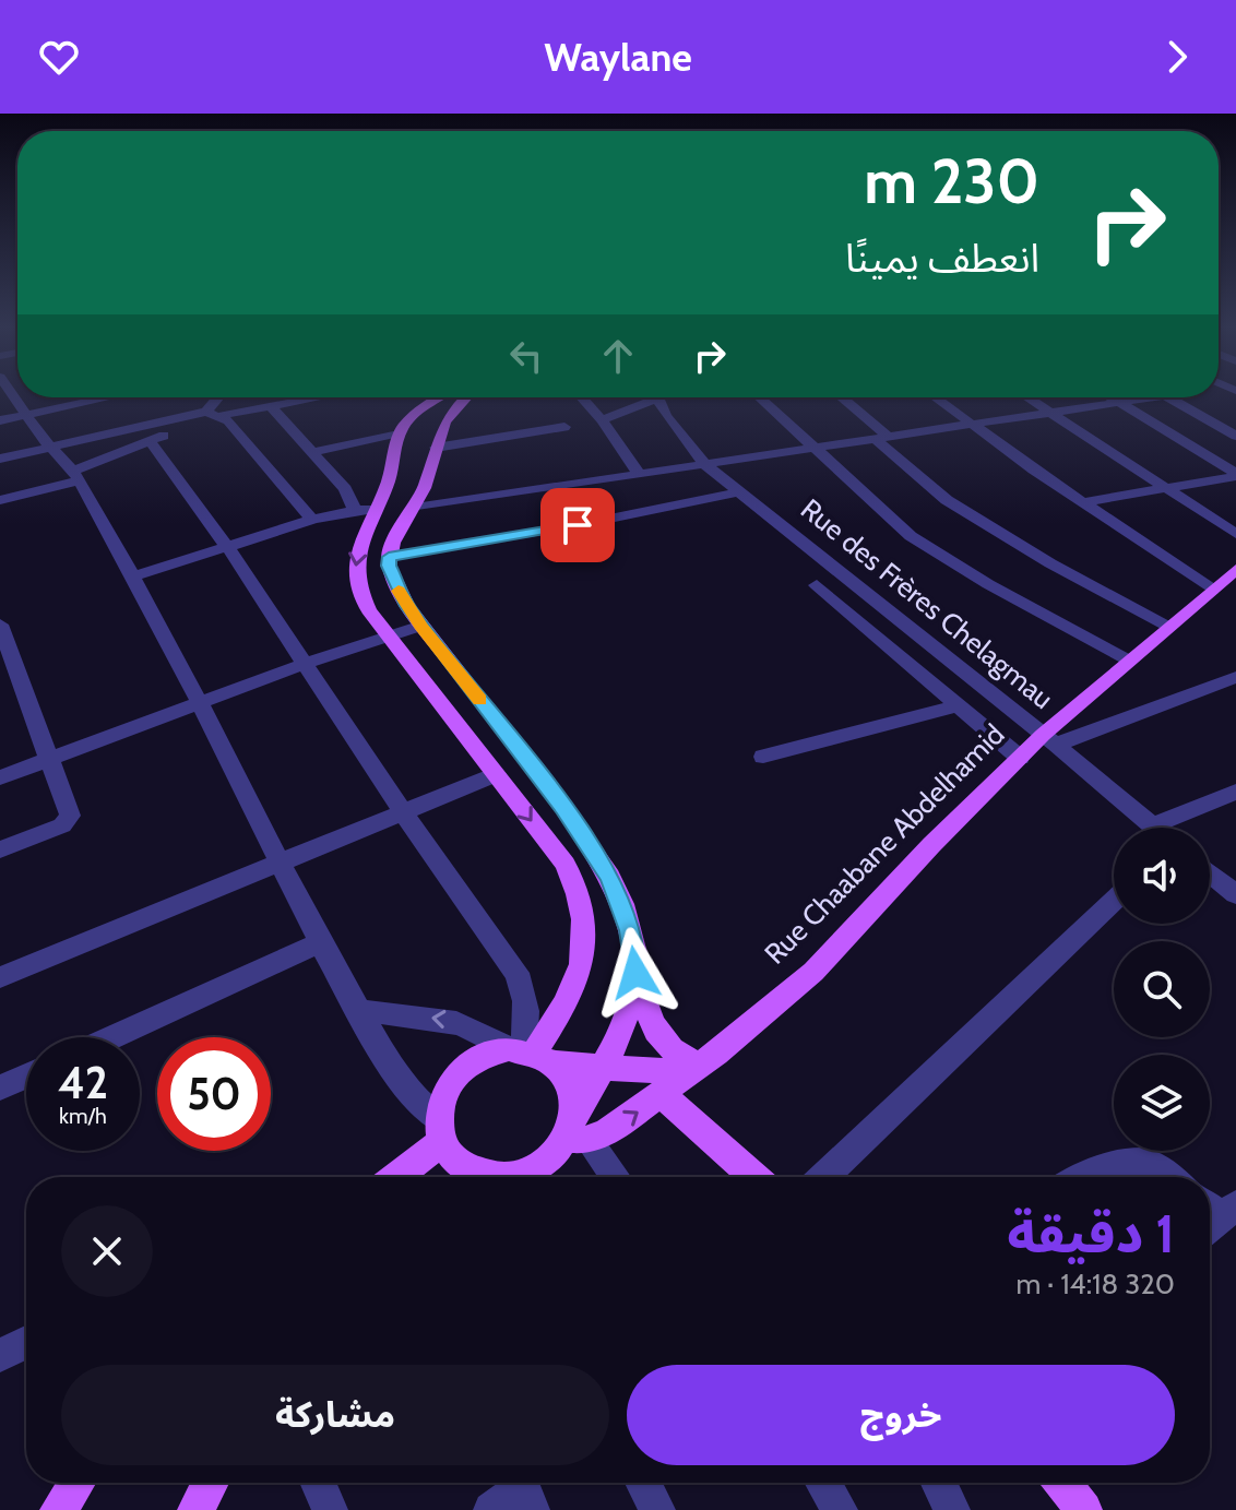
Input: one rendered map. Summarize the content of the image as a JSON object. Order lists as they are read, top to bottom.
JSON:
{
  "streets": {
    "main road": ["Rue Chaabane Abdelhamid"],
    "street": ["Rue des Frères Chelagmau"]
  },
  "crossings": [
    ["Rue des Frères Chelagmau", "Rue Chaabane Abdelhamid"]
  ],
  "page": {
    "header": "Waylane",
    "turn": ["230 m", "انعطف يمينًا"],
    "speed": "42 km/h",
    "limit": "50",
    "heading": ["1 دقيقة", "320 m · 14:18"],
    "buttons": ["خروج", "مشاركة"]
  }
}
